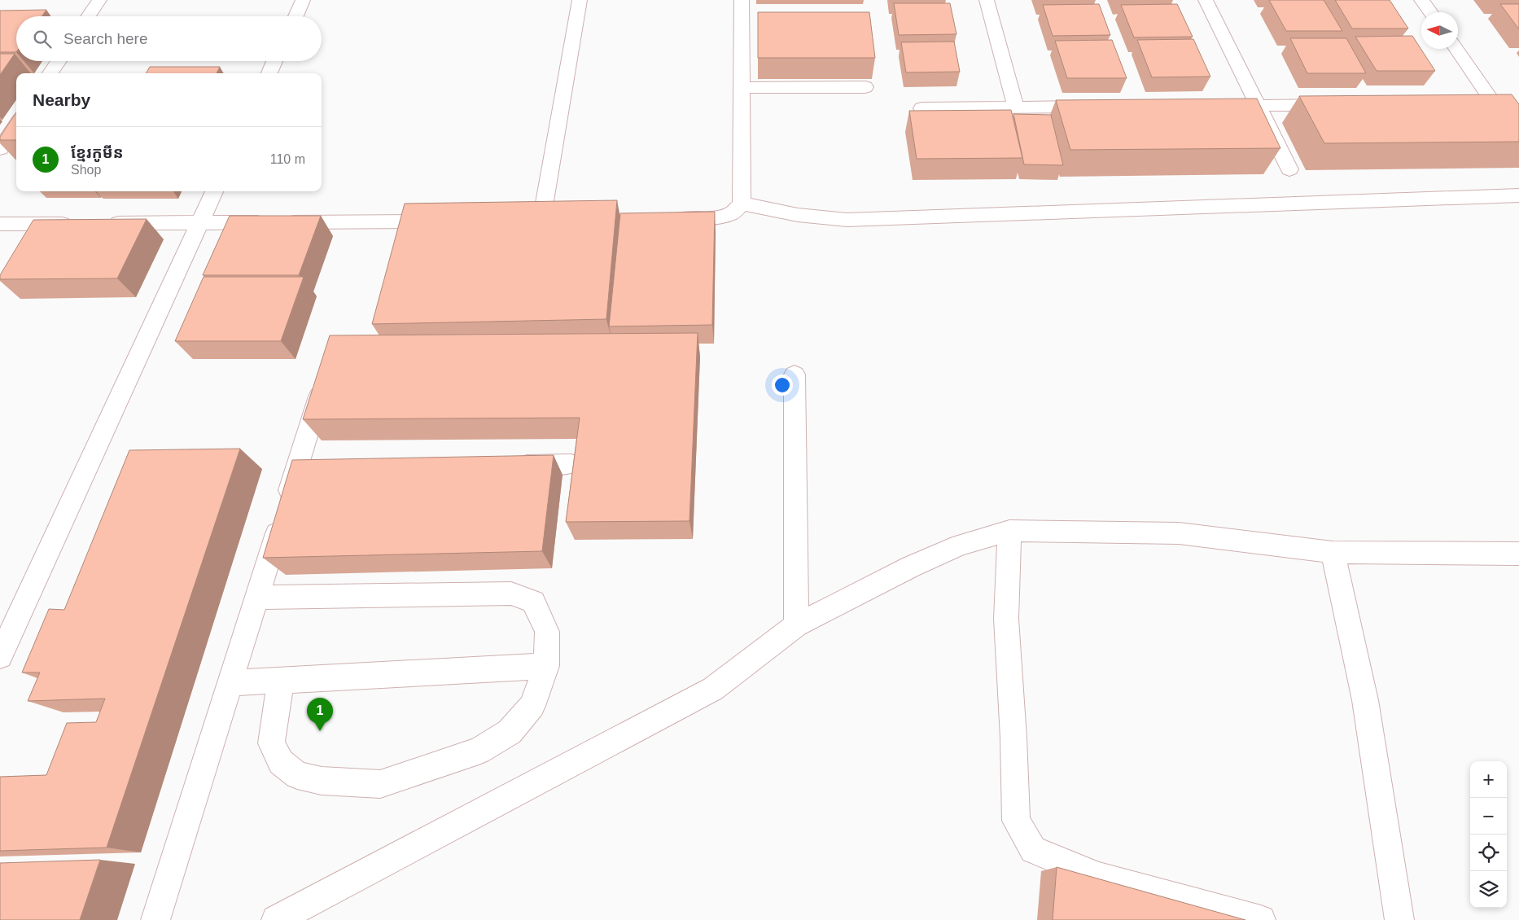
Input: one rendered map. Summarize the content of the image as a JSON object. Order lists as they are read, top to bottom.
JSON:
{
  "north": "left",
  "page": {
    "search": "Search here",
    "heading": "Nearby",
    "list": [
      {
        "mark": "1",
        "name": "ខ្មែរកូមីន",
        "note": "Shop",
        "value": "110 m"
      }
    ],
    "pins": "1",
    "map_buttons": ["+", "−"]
  }
}
